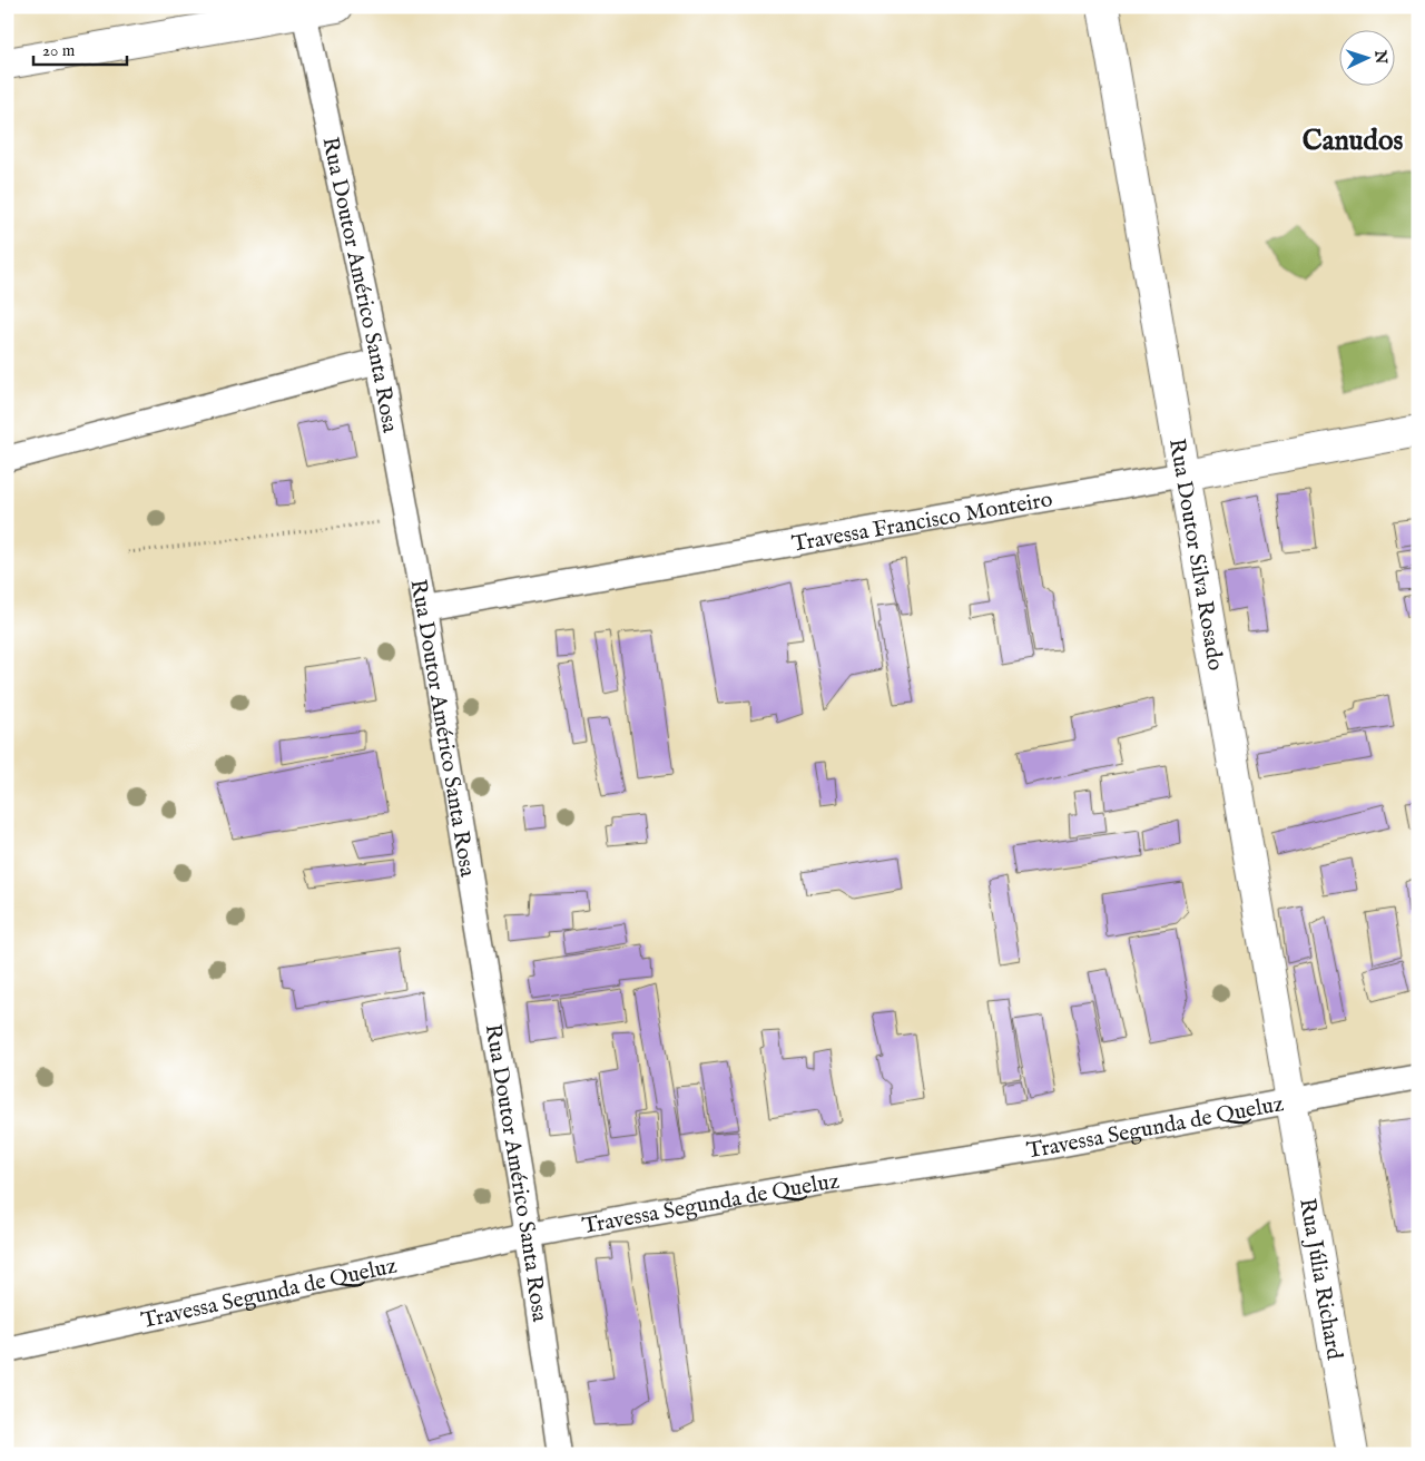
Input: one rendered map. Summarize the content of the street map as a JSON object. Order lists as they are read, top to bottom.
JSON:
{
  "streets": {
    "street": [
      "Rua Doutor Américo Santa Rosa",
      "Travessa Francisco Monteiro",
      "Rua Doutor Silva Rosado",
      "Travessa Segunda de Queluz",
      "Rua Júlia Richard"
    ]
  },
  "crossings": [
    ["Rua Doutor Américo Santa Rosa", "Travessa Francisco Monteiro"],
    ["Rua Doutor Américo Santa Rosa", "Travessa Segunda de Queluz"],
    ["Travessa Francisco Monteiro", "Rua Doutor Silva Rosado"],
    ["Rua Doutor Silva Rosado", "Travessa Segunda de Queluz"],
    ["Rua Doutor Silva Rosado", "Rua Júlia Richard"],
    ["Travessa Segunda de Queluz", "Rua Júlia Richard"]
  ],
  "districts": ["Canudos"],
  "scale_bar": "20 m",
  "north": "right"
}
